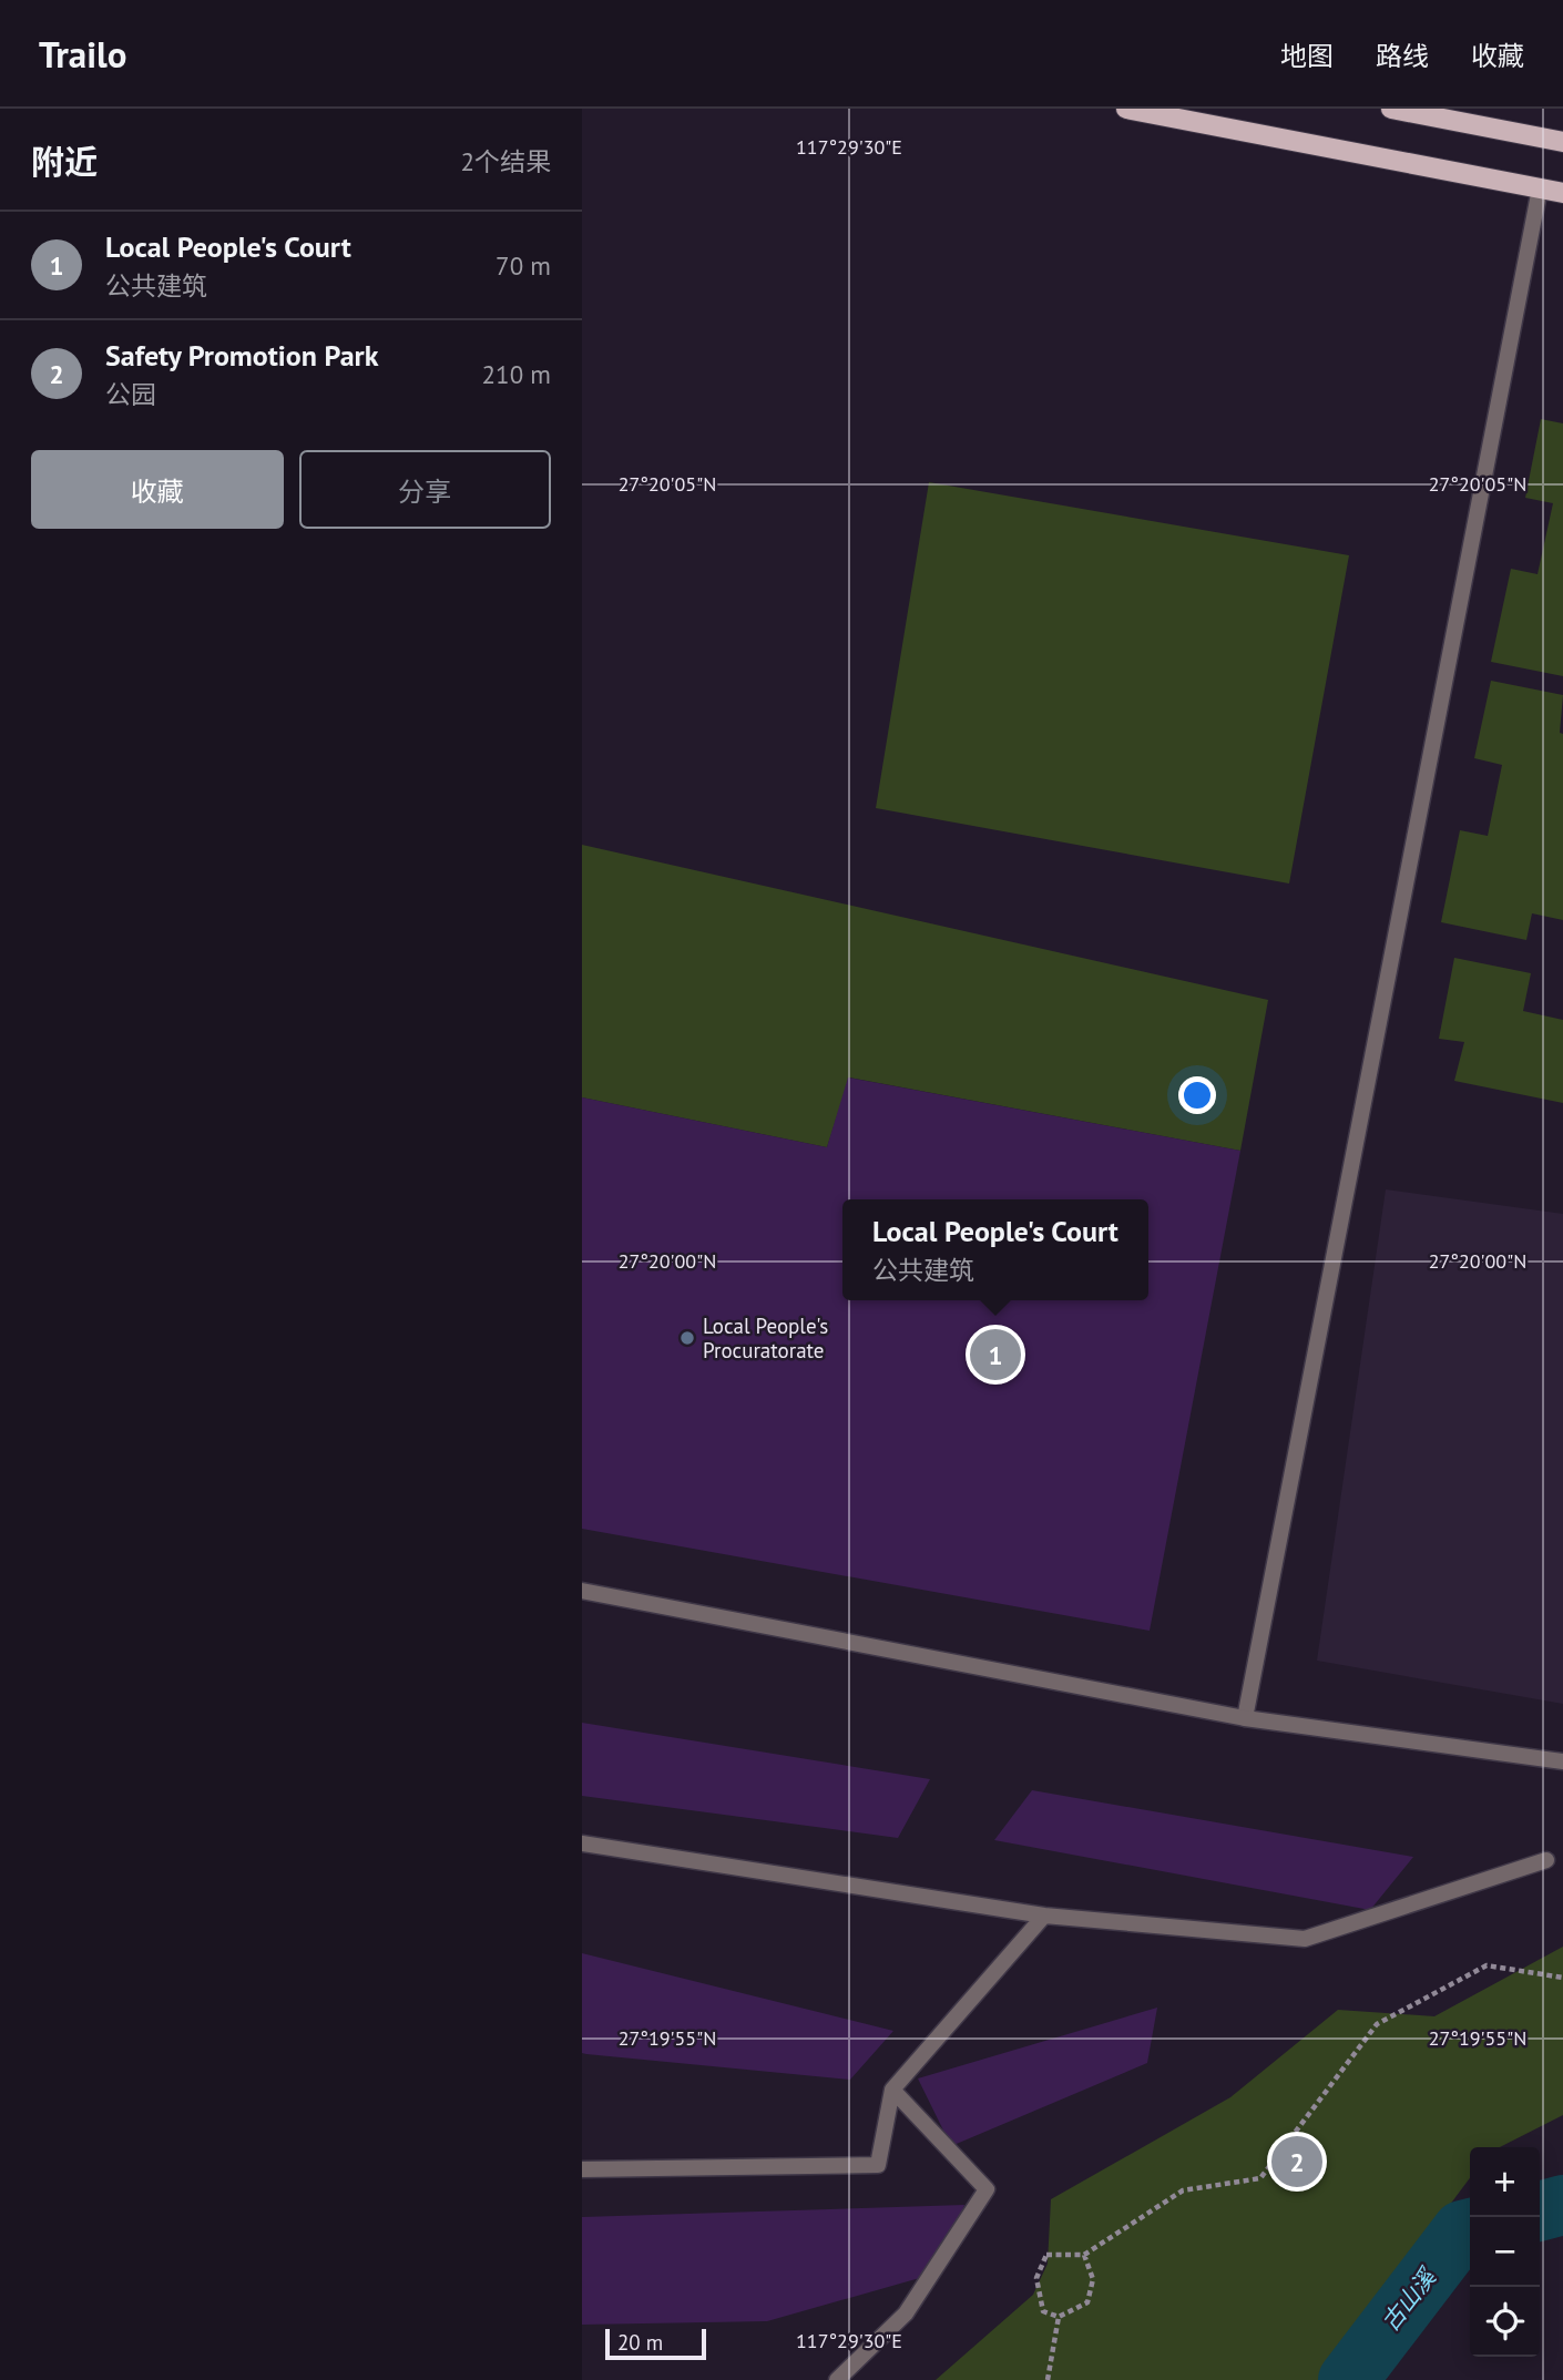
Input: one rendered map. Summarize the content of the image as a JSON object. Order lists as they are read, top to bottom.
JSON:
{
  "water": ["古山溪"],
  "places": ["Local People's Procuratorate"],
  "scale_bar": "20 m",
  "page": {
    "header": "Trailo",
    "nav": ["地图", "路线", "收藏"],
    "heading": ["附近", "2个结果"],
    "list": [
      {
        "mark": "1",
        "name": "Local People's Court",
        "note": "公共建筑",
        "value": "70 m"
      },
      {
        "mark": "2",
        "name": "Safety Promotion Park",
        "note": "公园",
        "value": "210 m"
      }
    ],
    "buttons": ["收藏", "分享"],
    "popup": ["Local People's Court", "公共建筑"],
    "pins": ["1", "2"],
    "map_buttons": ["+", "−"],
    "scale": "20 m"
  },
  "coordinates": [
    "117°29'30\"E",
    "27°20'05\"N",
    "27°20'00\"N",
    "27°19'55\"N"
  ]
}
